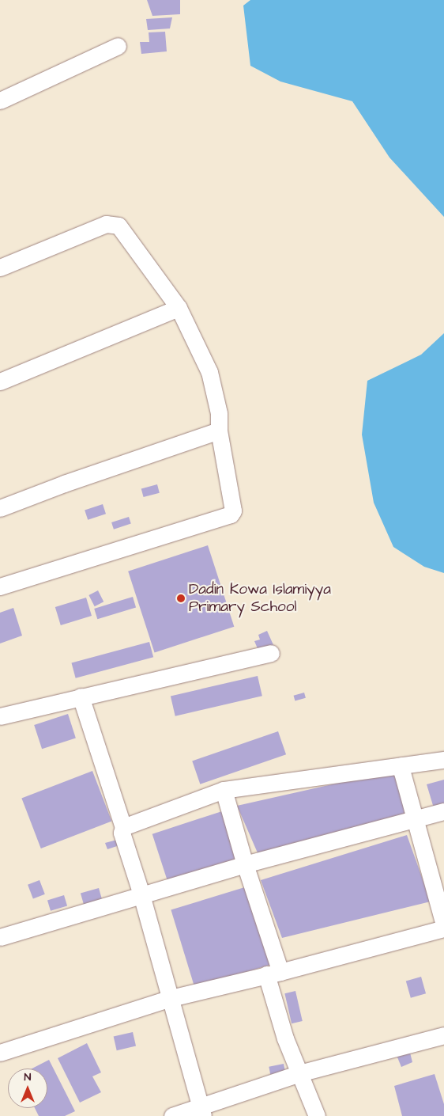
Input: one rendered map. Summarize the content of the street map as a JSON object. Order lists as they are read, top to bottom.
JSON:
{
  "places": ["Dadin Kowa Islamiyya Primary School"],
  "north": "top"
}
